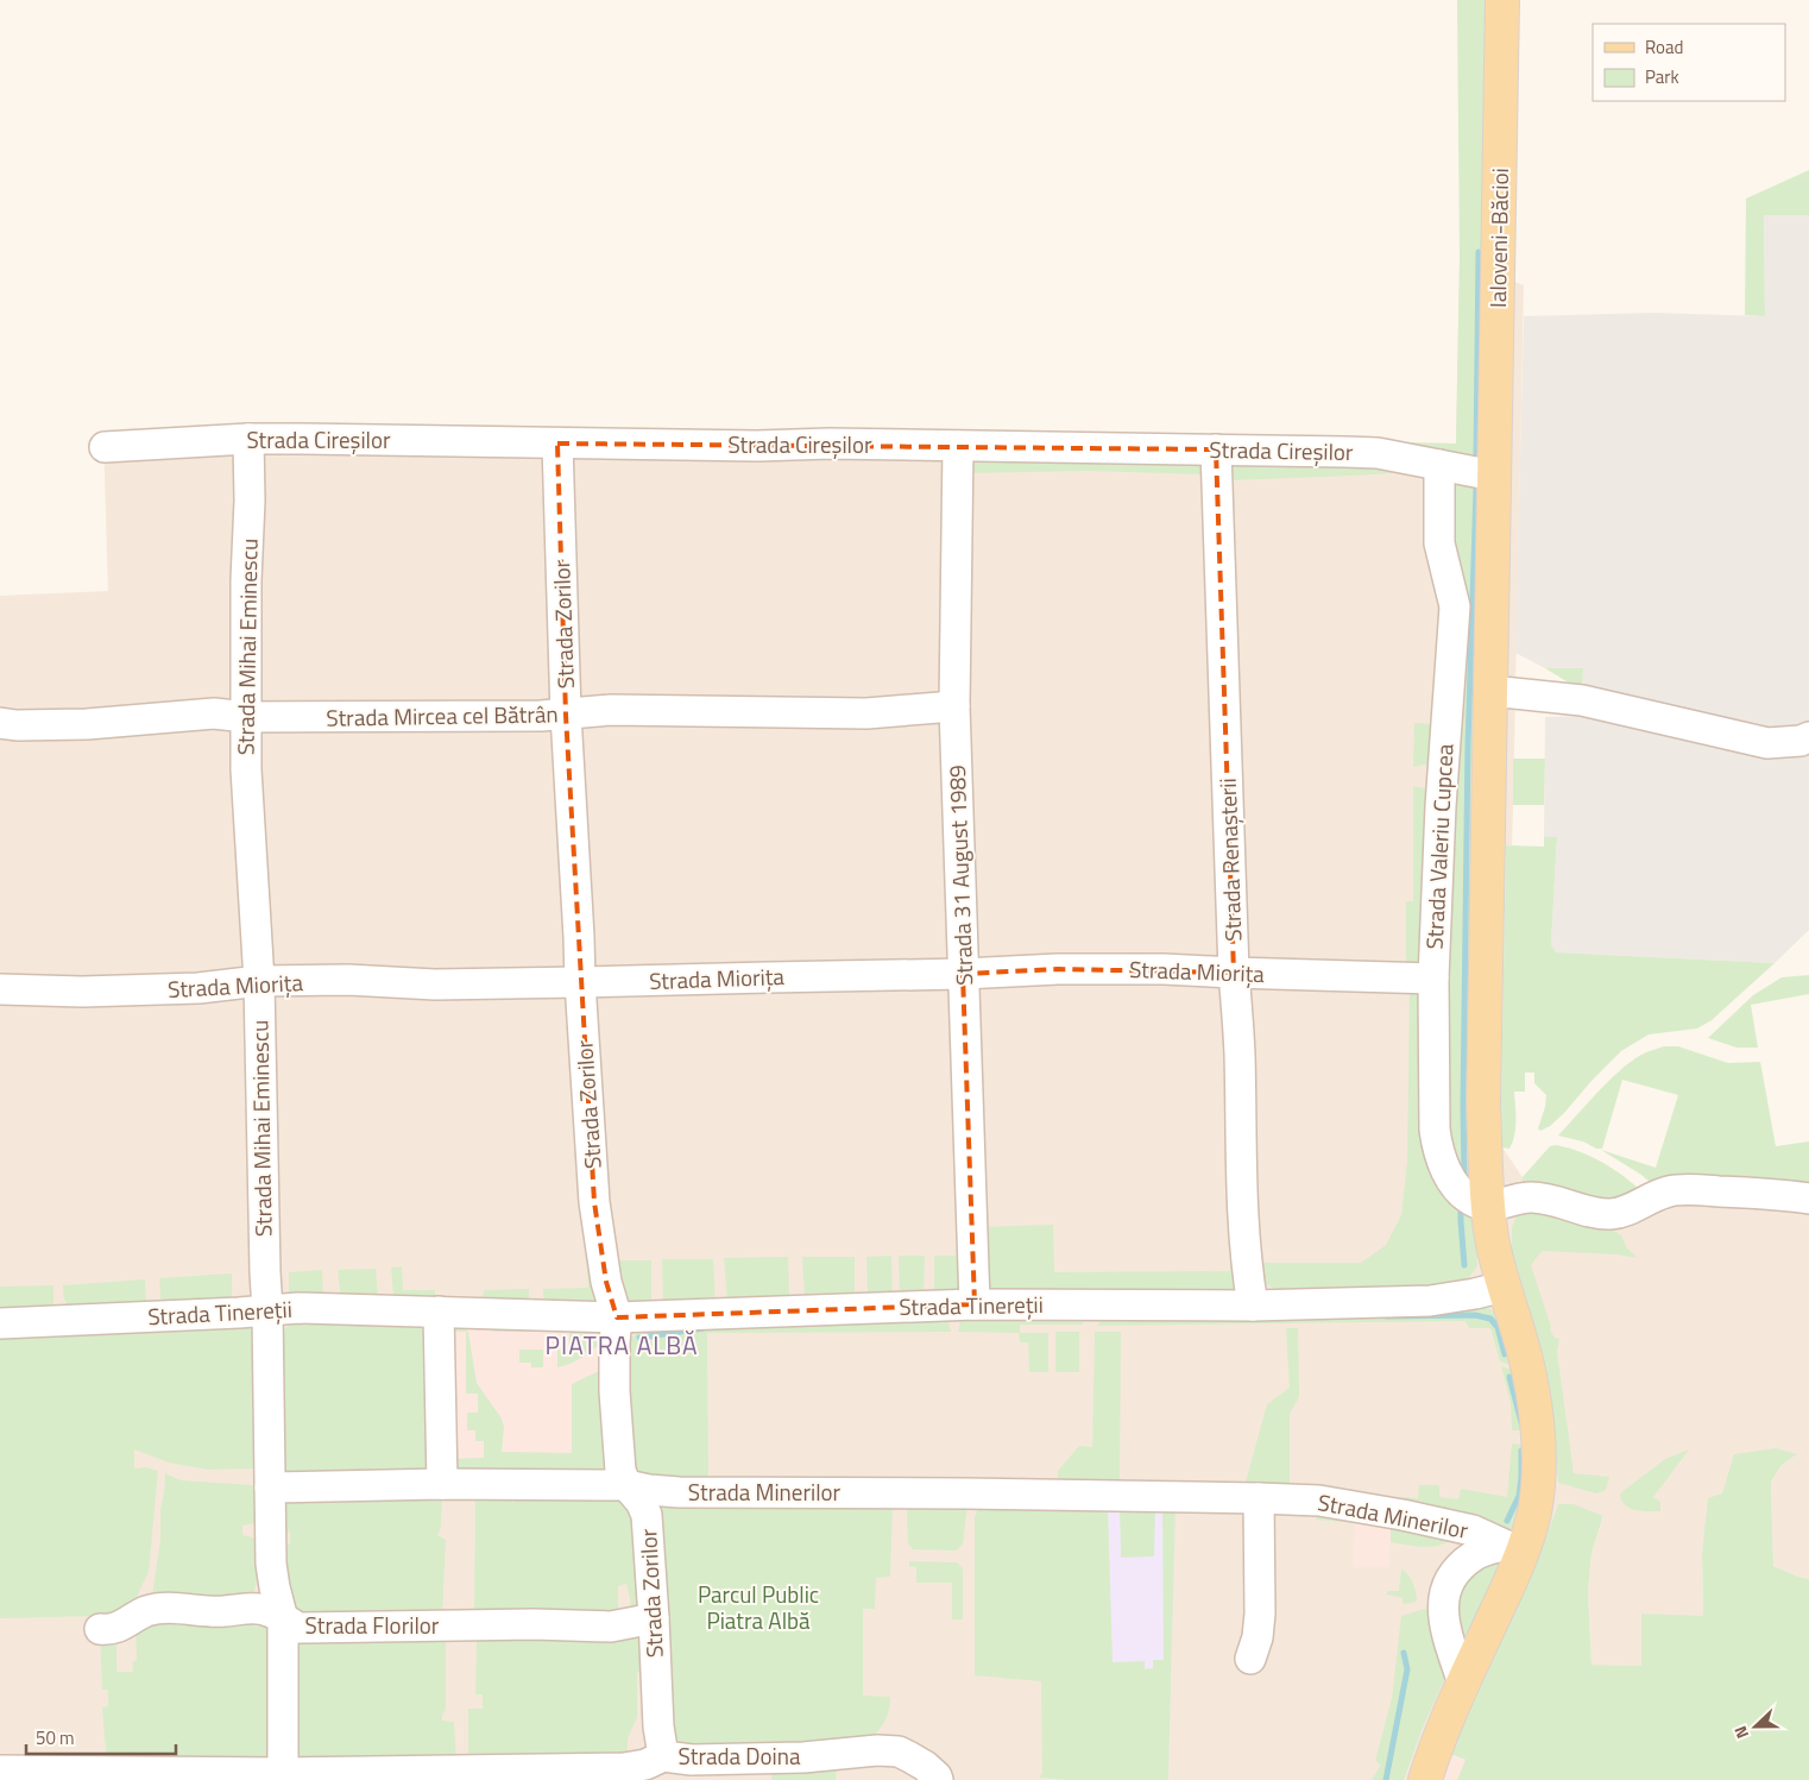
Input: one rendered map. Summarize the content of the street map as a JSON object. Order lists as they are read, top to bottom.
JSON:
{
  "streets": {
    "main road": ["Ialoveni-Băcioi", "Strada Valeriu Cupcea"],
    "street": [
      "Strada Cireşilor",
      "Strada Zorilor",
      "Strada Mihai Eminescu",
      "Strada Mircea cel Bătrân",
      "Strada Renaşterii",
      "Strada 31 August 1989",
      "Strada Mioriţa",
      "Strada Tinereţii",
      "Strada Minerilor",
      "Strada Florilor",
      "Strada Doina"
    ]
  },
  "crossings": [
    ["Ialoveni-Băcioi", "Strada Cireşilor"],
    ["Ialoveni-Băcioi", "Strada Valeriu Cupcea"],
    ["Strada Cireşilor", "Strada Zorilor"],
    ["Strada Cireşilor", "Strada Mihai Eminescu"],
    ["Strada Cireşilor", "Strada Valeriu Cupcea"],
    ["Strada Cireşilor", "Strada Renaşterii"],
    ["Strada Cireşilor", "Strada 31 August 1989"],
    ["Strada Zorilor", "Strada Mircea cel Bătrân"],
    ["Strada Zorilor", "Strada Mioriţa"],
    ["Strada Zorilor", "Strada Tinereţii"],
    ["Strada Zorilor", "Strada Minerilor"],
    ["Strada Zorilor", "Strada Florilor"],
    ["Strada Zorilor", "Strada Doina"],
    ["Strada Mihai Eminescu", "Strada Mircea cel Bătrân"],
    ["Strada Mihai Eminescu", "Strada Mioriţa"],
    ["Strada Mihai Eminescu", "Strada Tinereţii"],
    ["Strada Mihai Eminescu", "Strada Minerilor"],
    ["Strada Mihai Eminescu", "Strada Florilor"],
    ["Strada Mihai Eminescu", "Strada Doina"],
    ["Strada Mircea cel Bătrân", "Strada 31 August 1989"],
    ["Strada Valeriu Cupcea", "Strada Mioriţa"],
    ["Strada Valeriu Cupcea", "Strada Tinereţii"],
    ["Strada Valeriu Cupcea", "Strada Minerilor"],
    ["Strada Renaşterii", "Strada Mioriţa"],
    ["Strada Renaşterii", "Strada Tinereţii"],
    ["Strada 31 August 1989", "Strada Mioriţa"],
    ["Strada 31 August 1989", "Strada Tinereţii"]
  ],
  "districts": ["PIATRA ALBĂ"],
  "parks": ["Parcul Public Piatra Albă"],
  "legend": ["Road", "Park"],
  "scale_bar": "50 m",
  "north": "left"
}
